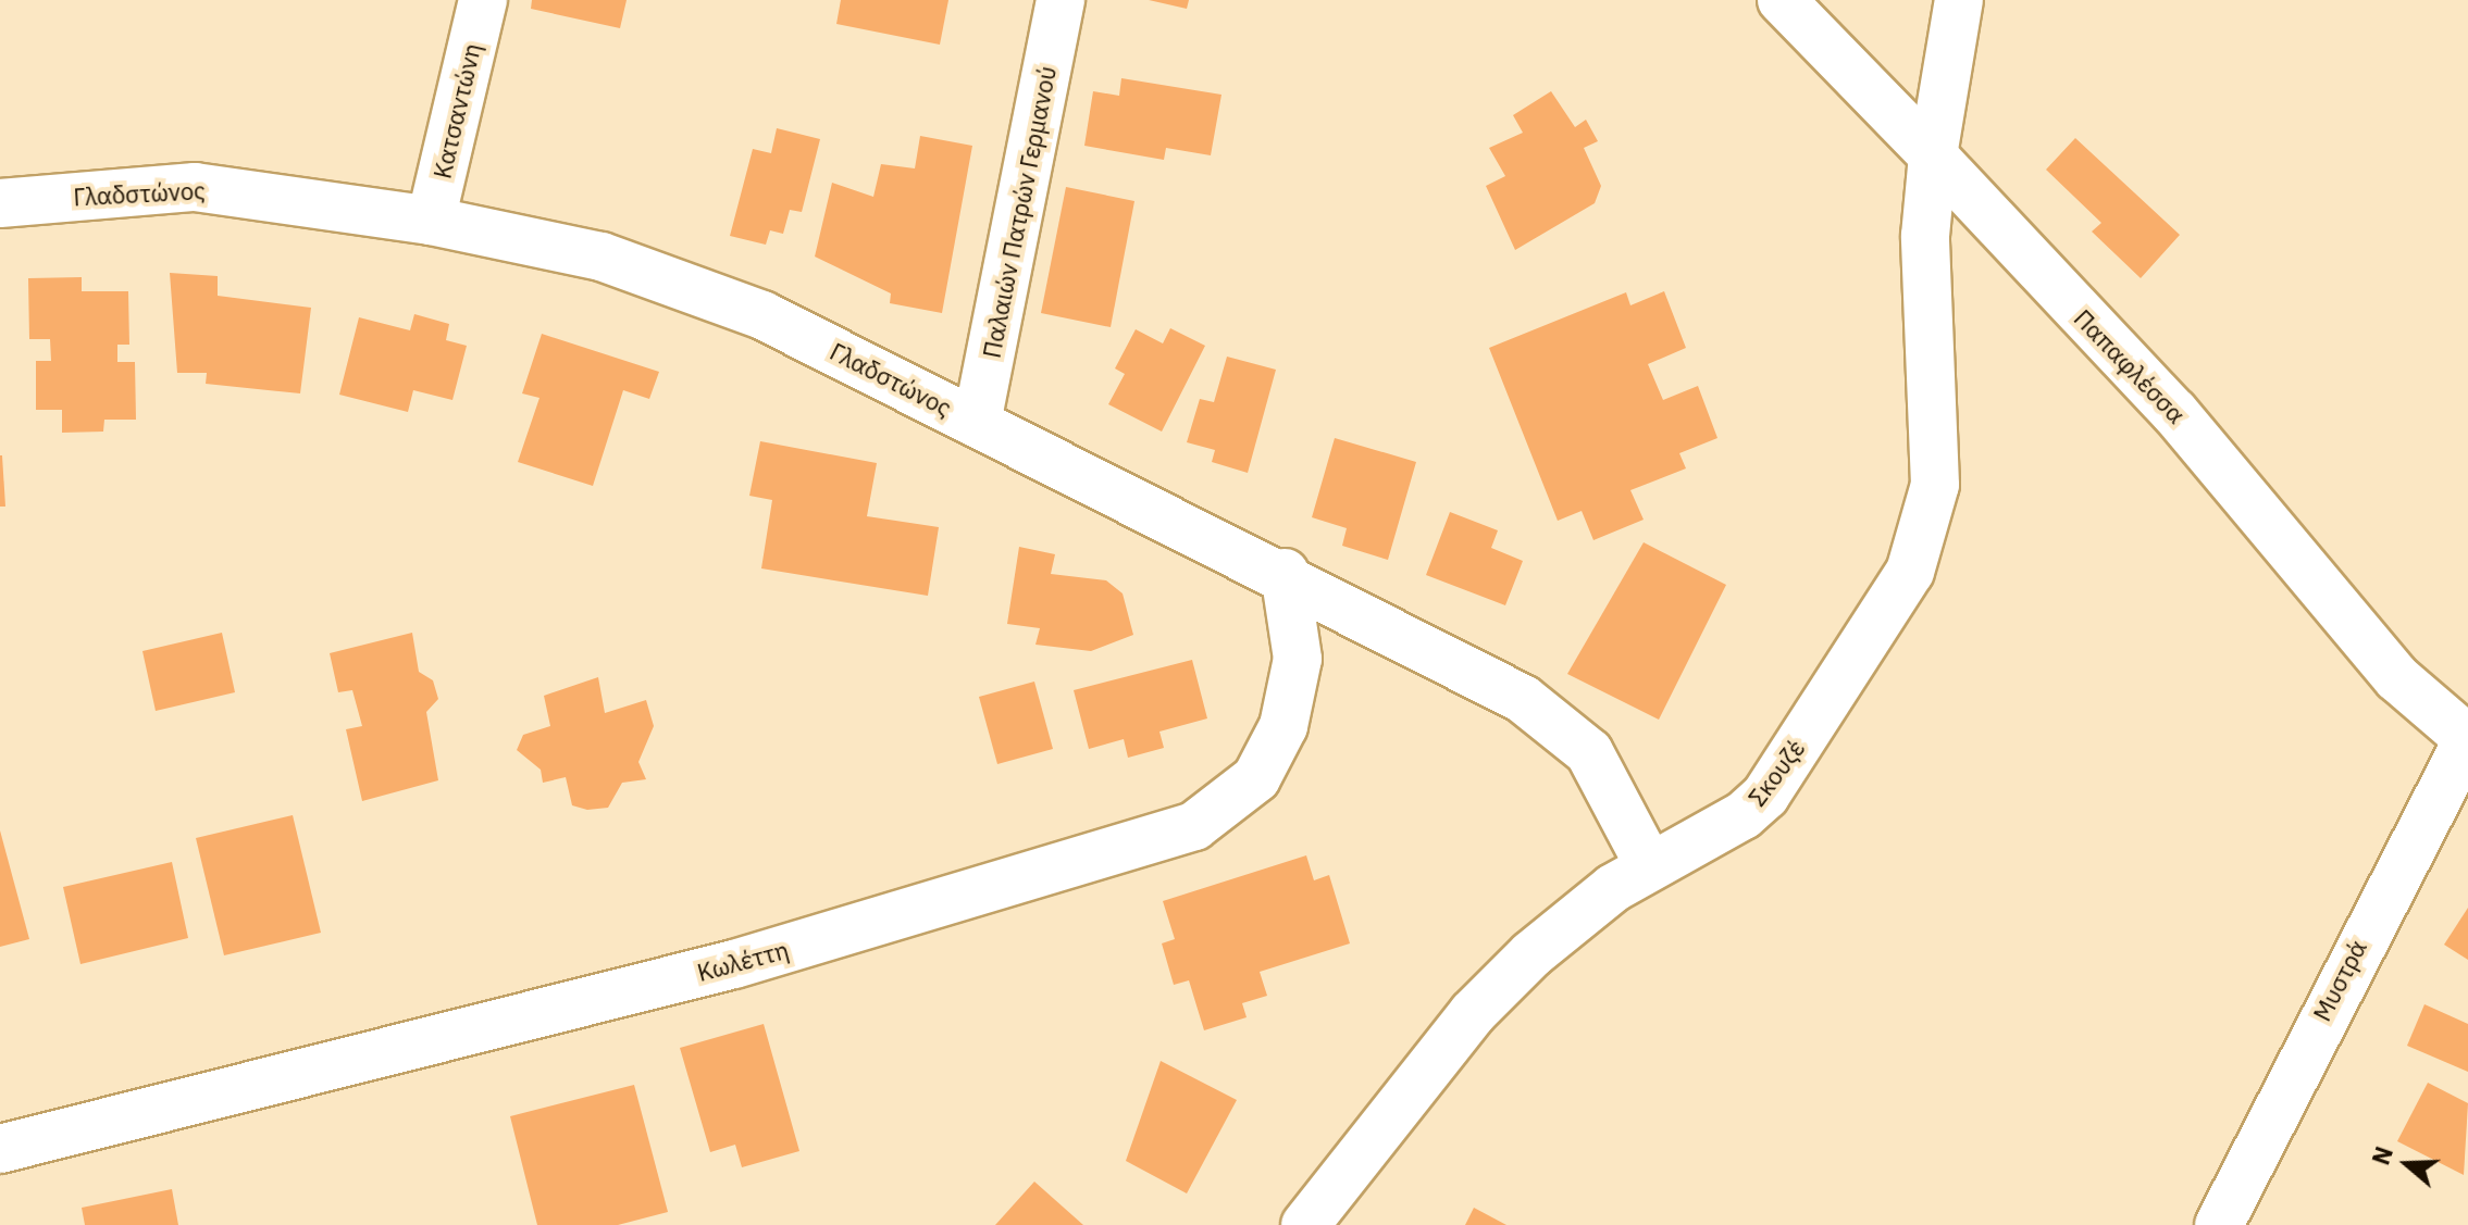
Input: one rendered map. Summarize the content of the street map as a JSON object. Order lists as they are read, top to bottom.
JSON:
{
  "streets": {
    "street": [
      "Κατσαντώνη",
      "Γλαδστώνος",
      "Παλαιών Πατρών Γερμανού",
      "Παπαφλέσσα",
      "Σκουζέ",
      "Κωλέττη",
      "Μυστρά"
    ]
  },
  "crossings": [
    ["Κατσαντώνη", "Γλαδστώνος"],
    ["Γλαδστώνος", "Παλαιών Πατρών Γερμανού"],
    ["Γλαδστώνος", "Σκουζέ"],
    ["Γλαδστώνος", "Κωλέττη"],
    ["Παπαφλέσσα", "Σκουζέ"],
    ["Παπαφλέσσα", "Μυστρά"]
  ],
  "north": "left"
}
